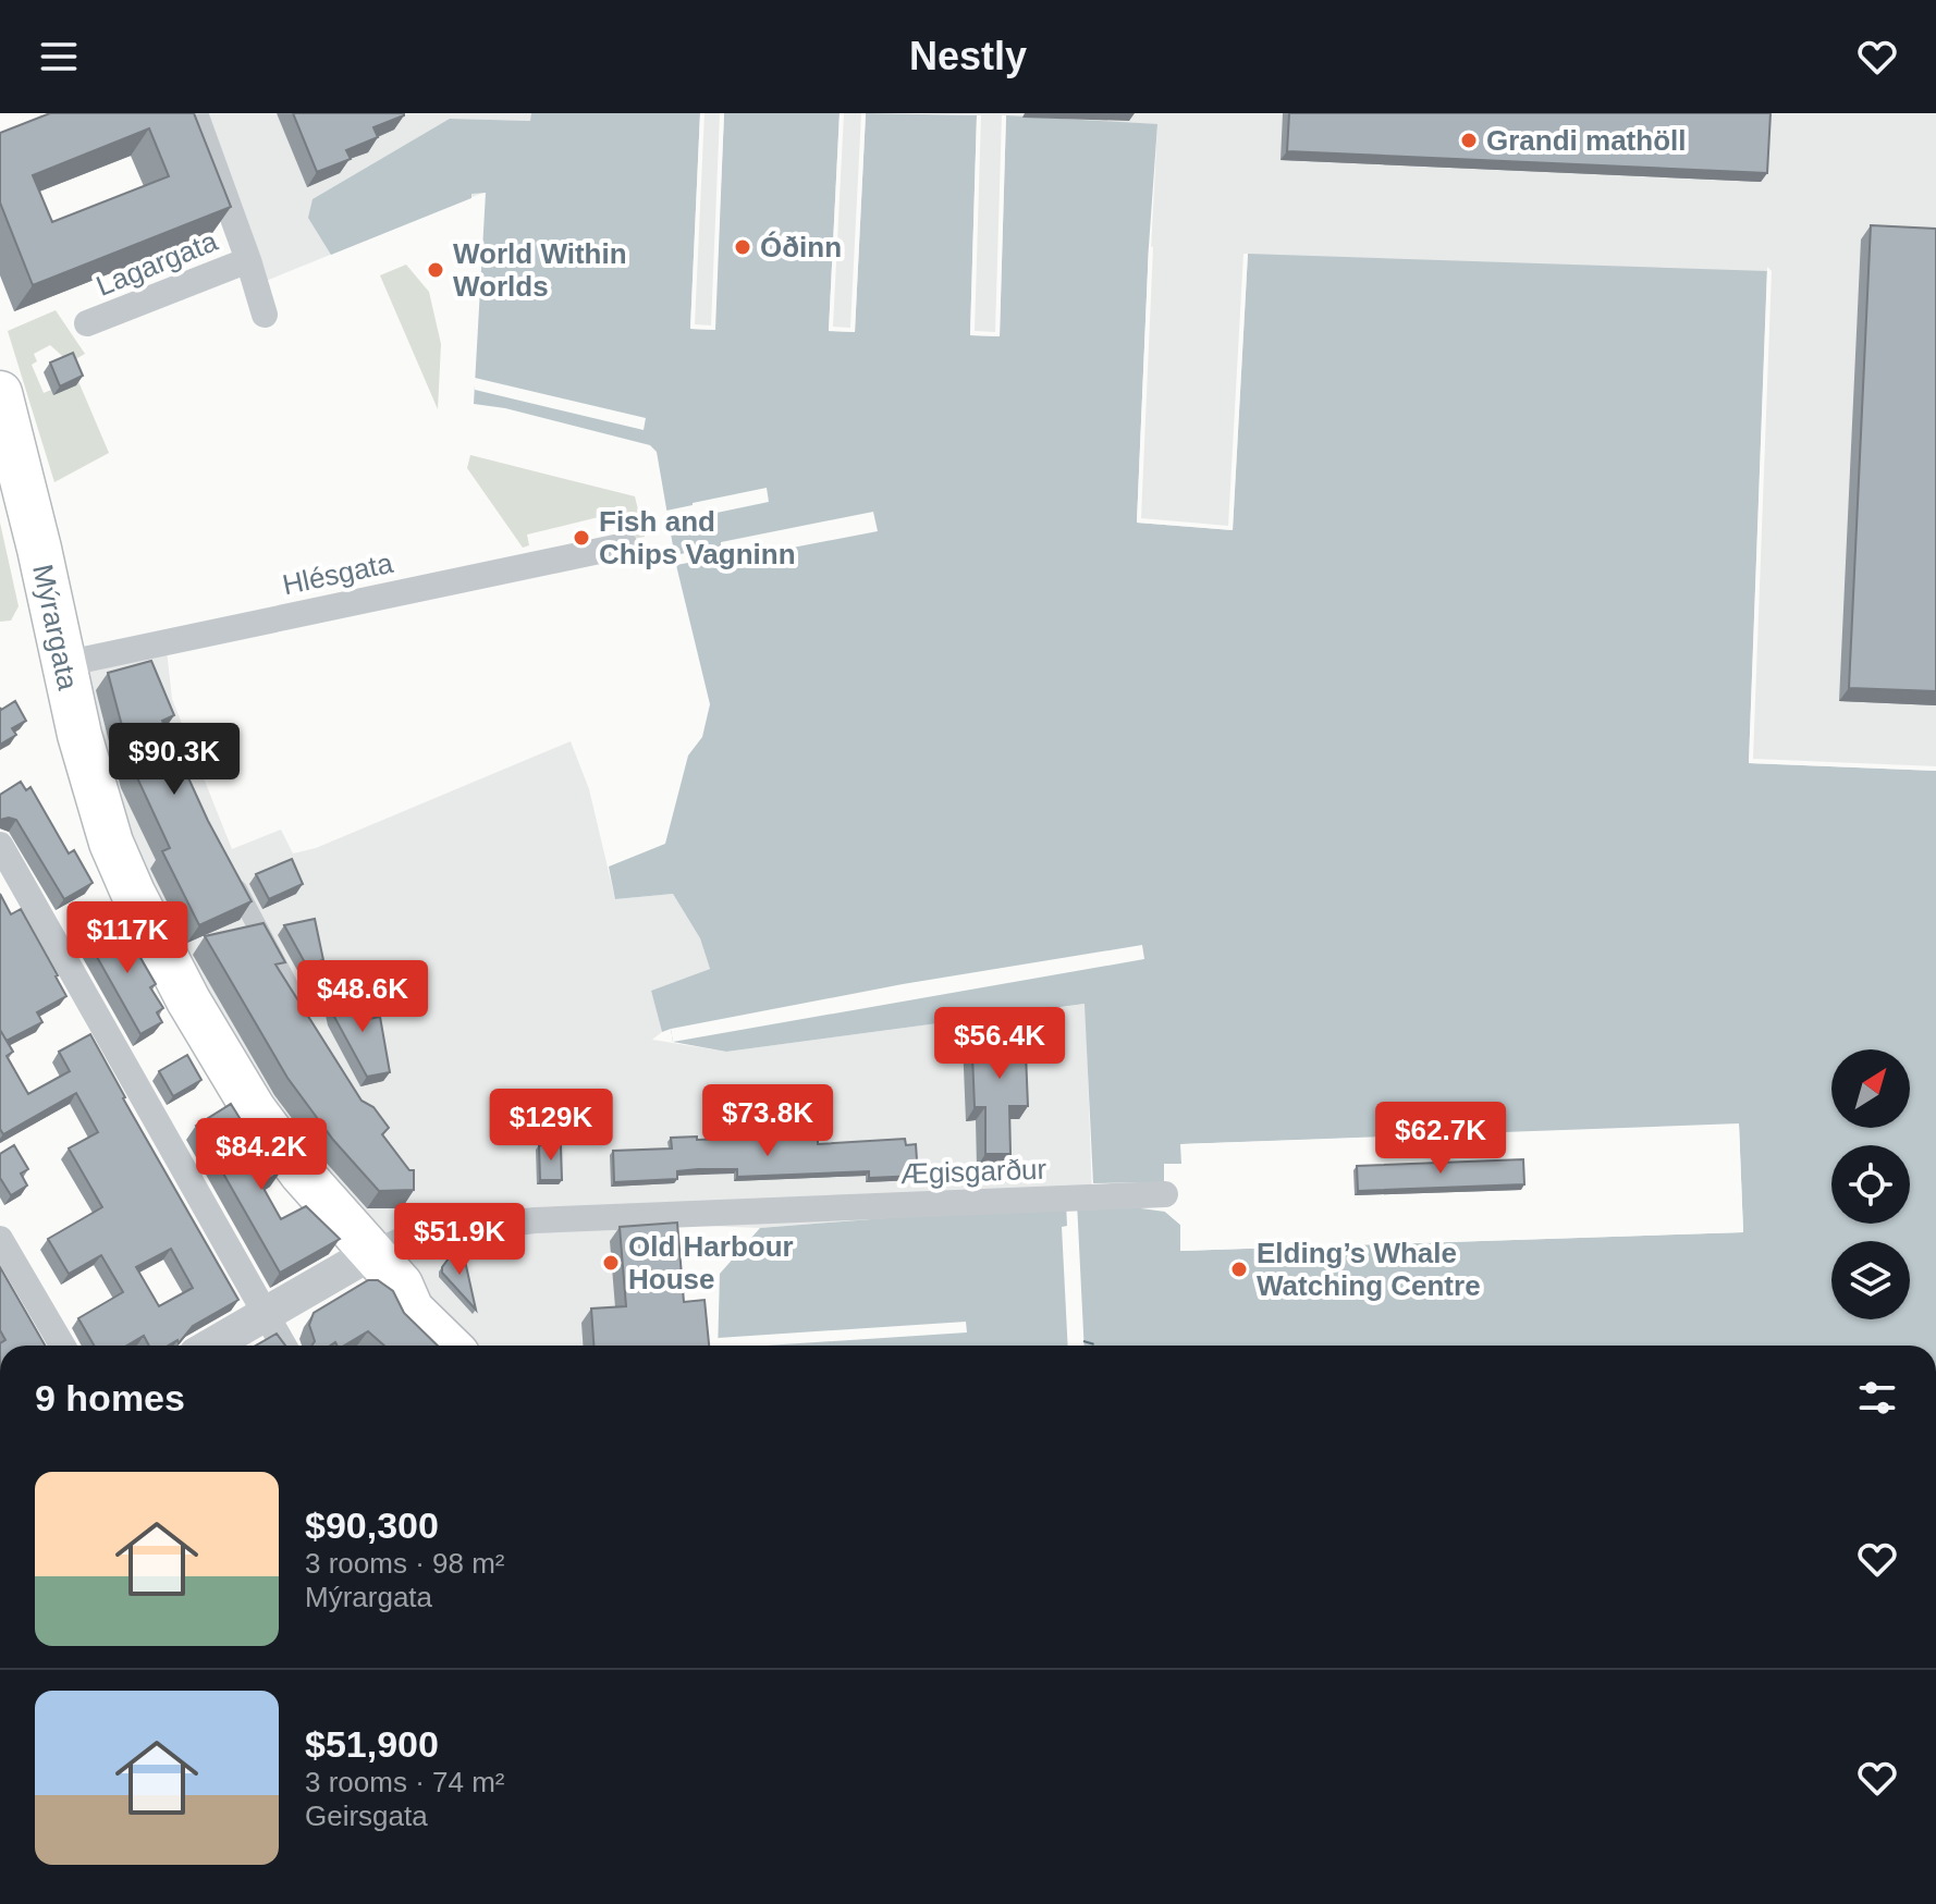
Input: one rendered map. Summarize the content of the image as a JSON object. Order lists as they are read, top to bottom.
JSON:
{
  "streets": {
    "main road": ["Mýrargata"],
    "street": ["Lagargata", "Hlésgata", "Ægisgarður"]
  },
  "crossings": [
    ["Hlésgata", "Mýrargata"],
    ["Mýrargata", "Ægisgarður"]
  ],
  "places": [
    "Grandi mathöll",
    "Óðinn",
    "World Within Worlds",
    "Fish and Chips Vagninn",
    "Old Harbour House",
    "Elding’s Whale Watching Centre"
  ],
  "north": "top right",
  "page": {
    "header": "Nestly",
    "price": [
      "$90.3K",
      "$117K",
      "$48.6K",
      "$56.4K",
      "$73.8K",
      "$129K",
      "$62.7K",
      "$84.2K",
      "$51.9K"
    ],
    "heading": "9 homes",
    "list": [
      {
        "name": "$90,300",
        "note": "3 rooms · 98 m² · Mýrargata"
      },
      {
        "name": "$51,900",
        "note": "3 rooms · 74 m² · Geirsgata"
      }
    ]
  }
}
